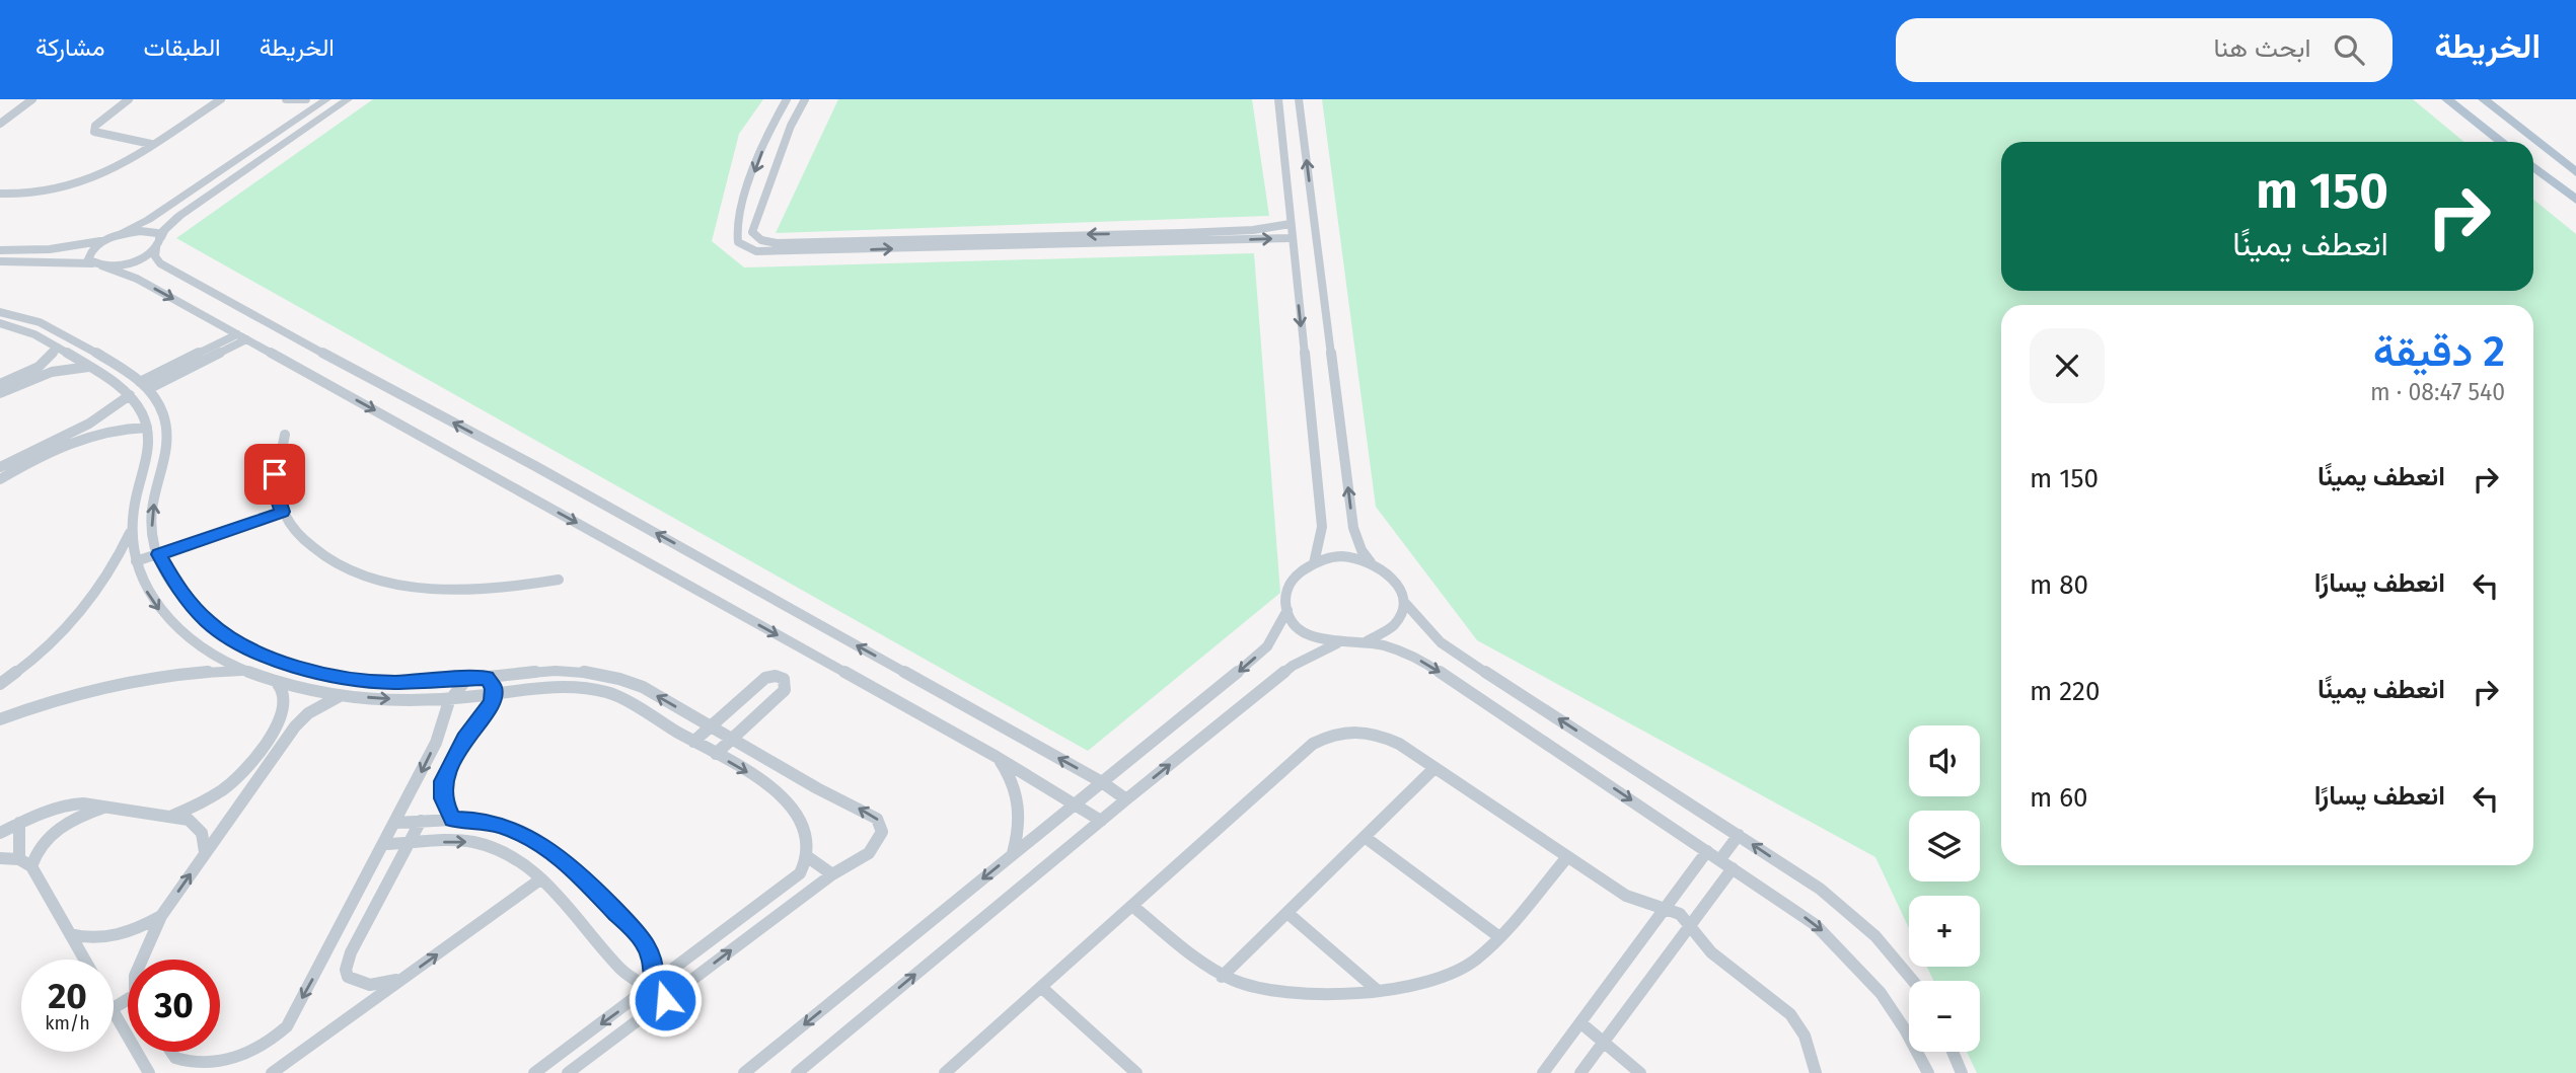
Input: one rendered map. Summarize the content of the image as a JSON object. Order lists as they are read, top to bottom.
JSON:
{
  "page": {
    "header": "الخريطة",
    "search": "ابحث هنا",
    "nav": ["الخريطة", "الطبقات", "مشاركة"],
    "turn": ["150 m", "انعطف يمينًا"],
    "heading": ["2 دقيقة", "540 m · 08:47"],
    "list": [
      {
        "name": "انعطف يمينًا",
        "value": "150 m"
      },
      {
        "name": "انعطف يسارًا",
        "value": "80 m"
      },
      {
        "name": "انعطف يمينًا",
        "value": "220 m"
      },
      {
        "name": "انعطف يسارًا",
        "value": "60 m"
      }
    ],
    "map_buttons": ["+", "−"],
    "speed": "20 km/h",
    "limit": "30"
  }
}
